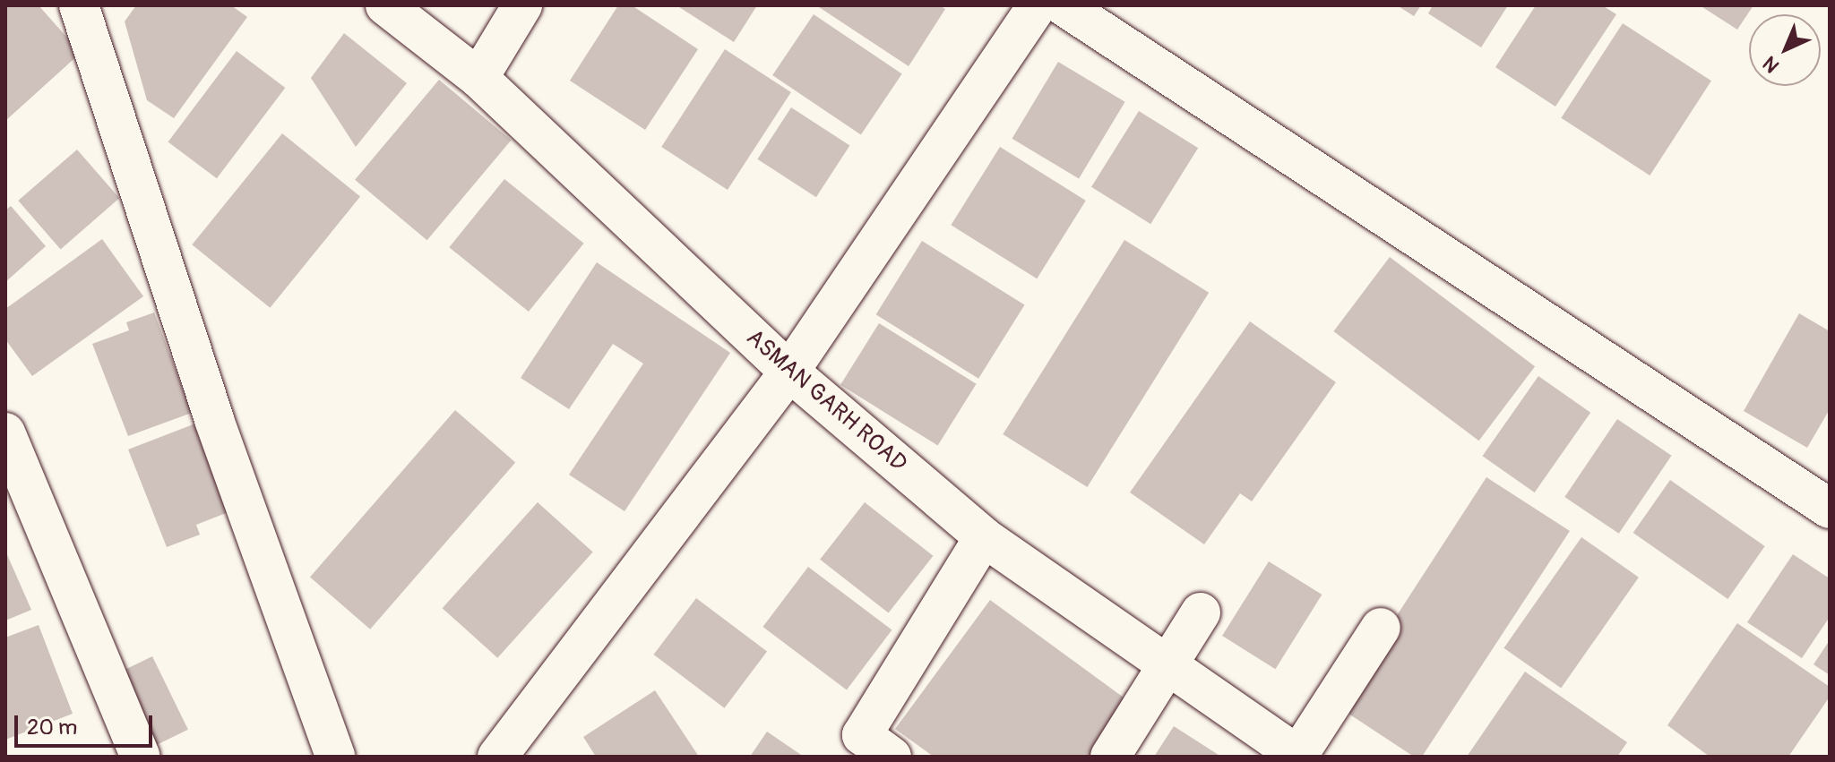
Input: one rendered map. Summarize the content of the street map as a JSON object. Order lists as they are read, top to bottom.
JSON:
{
  "streets": {
    "street": ["ASMAN GARH ROAD"]
  },
  "scale_bar": "20 m",
  "north": "bottom left"
}
